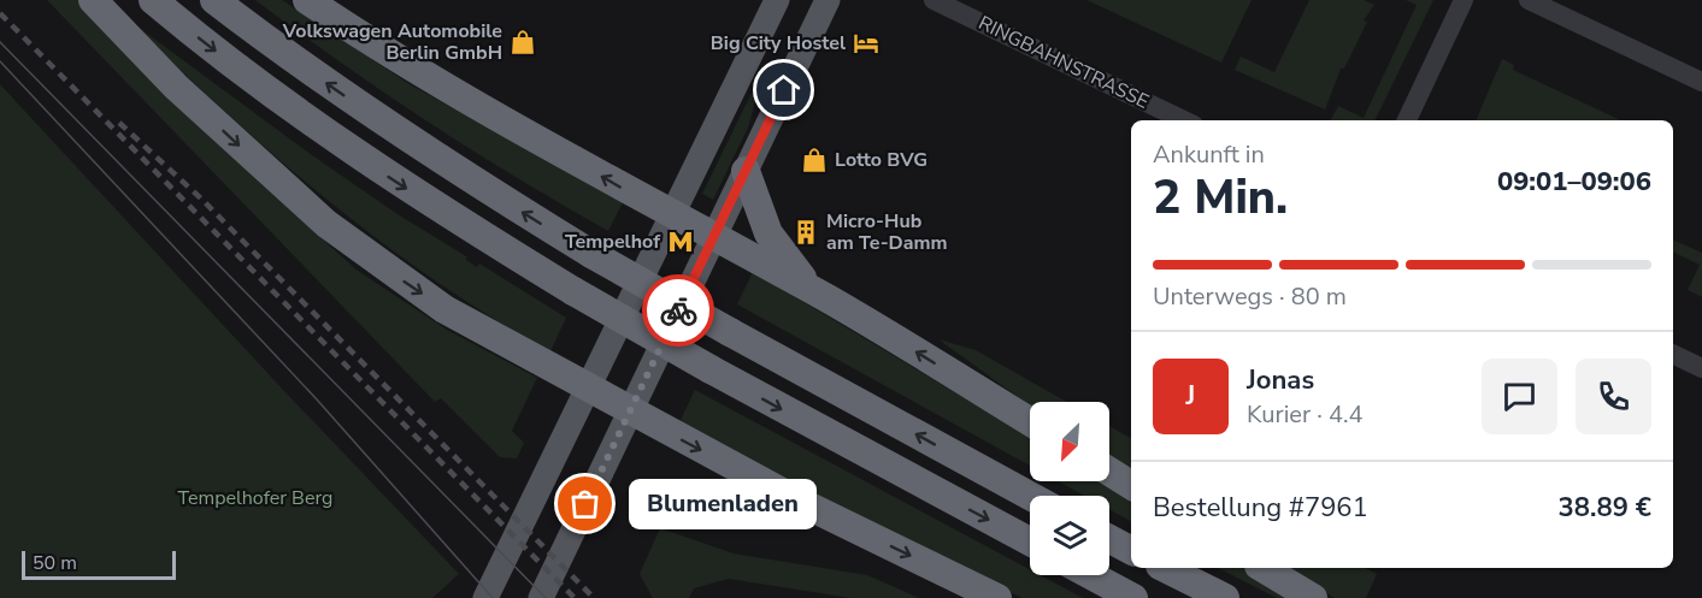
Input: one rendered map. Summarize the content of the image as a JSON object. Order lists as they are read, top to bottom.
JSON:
{
  "streets": {
    "street": ["RINGBAHNSTRASSE"]
  },
  "parks": ["Tempelhofer Berg"],
  "places": {
    "shop": ["Volkswagen Automobile Berlin GmbH", "Lotto BVG"],
    "hotel": ["Big City Hostel"],
    "building": ["Micro-Hub am Te-Damm"],
    "metro station": ["Tempelhof"],
    "other": ["Blumenladen"]
  },
  "scale_bar": "50 m",
  "north": "bottom left",
  "page": {
    "heading": ["2 Min.", "Ankunft in", "09:01–09:06"],
    "panel": [
      "Jonas",
      "Kurier · 4.4",
      "Bestellung #7961",
      "38.89 €"
    ],
    "bar": "Unterwegs · 80 m",
    "round": "J",
    "bubble": "Blumenladen",
    "scale": "50 m"
  }
}
